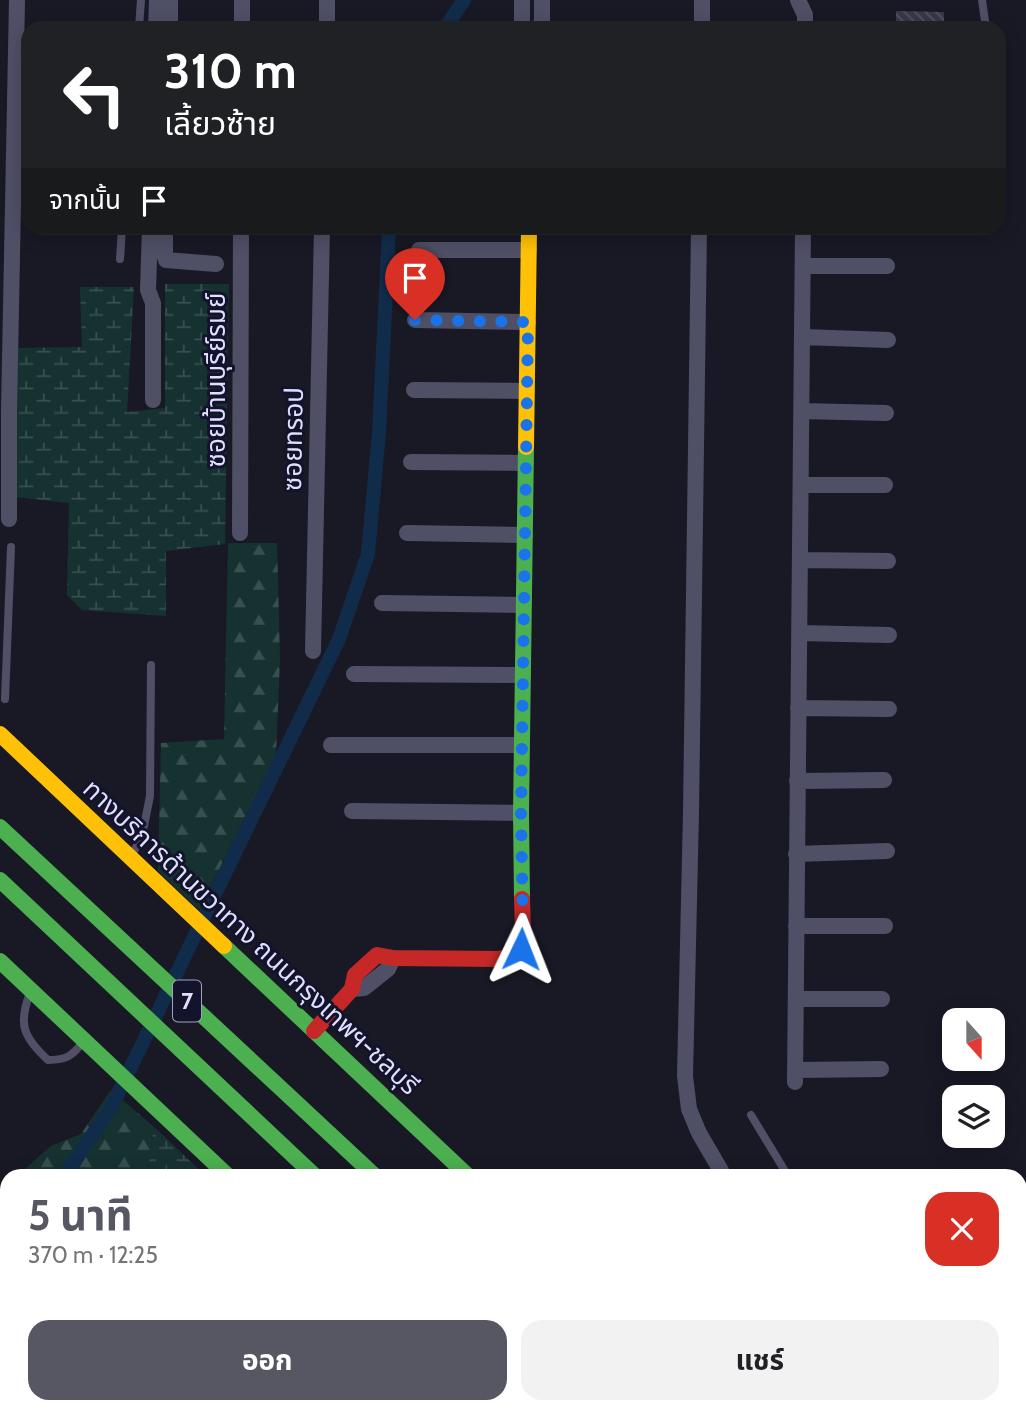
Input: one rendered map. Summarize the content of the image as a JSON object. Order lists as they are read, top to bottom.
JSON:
{
  "streets": {
    "main road": ["ทางบริการด้านขวาทาง ถนนกรุงเทพฯ-ชลบุรี", "7"],
    "street": ["ซอยบ้านบุรีย์รมย์", "ซอยทรอป"]
  },
  "north": "bottom",
  "page": {
    "turn": ["310 m", "เลี้ยวซ้าย"],
    "then": "จากนั้น",
    "heading": ["5 นาที", "370 m · 12:25"],
    "buttons": ["ออก", "แชร์"]
  }
}
